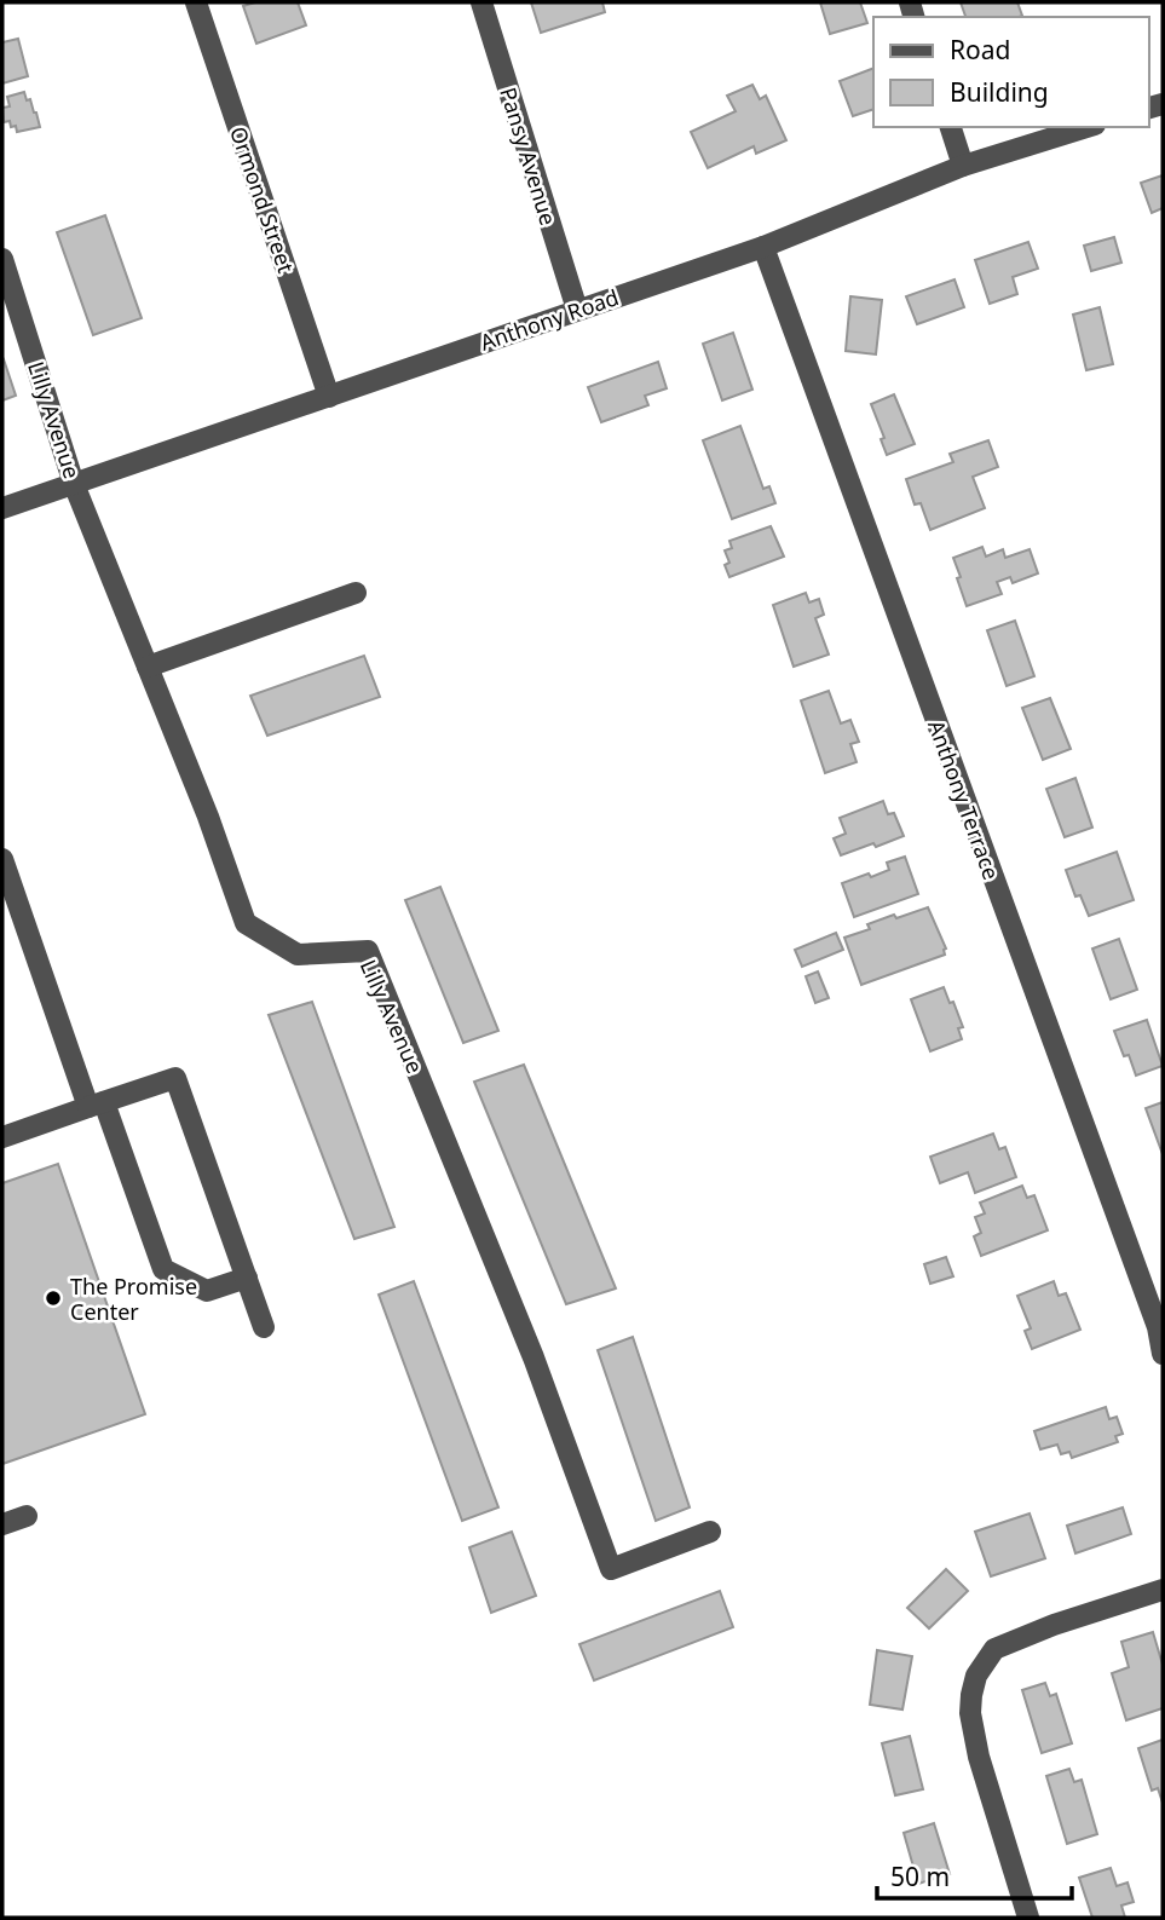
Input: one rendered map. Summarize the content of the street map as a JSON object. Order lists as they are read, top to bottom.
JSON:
{
  "streets": {
    "street": [
      "Pansy Avenue",
      "Ormond Street",
      "Anthony Road",
      "Lilly Avenue",
      "Anthony Terrace"
    ]
  },
  "crossings": [
    ["Pansy Avenue", "Anthony Road"],
    ["Ormond Street", "Anthony Road"],
    ["Anthony Road", "Lilly Avenue"],
    ["Anthony Road", "Anthony Terrace"]
  ],
  "places": ["The Promise Center"],
  "legend": ["Road", "Building"],
  "scale_bar": "50 m"
}
